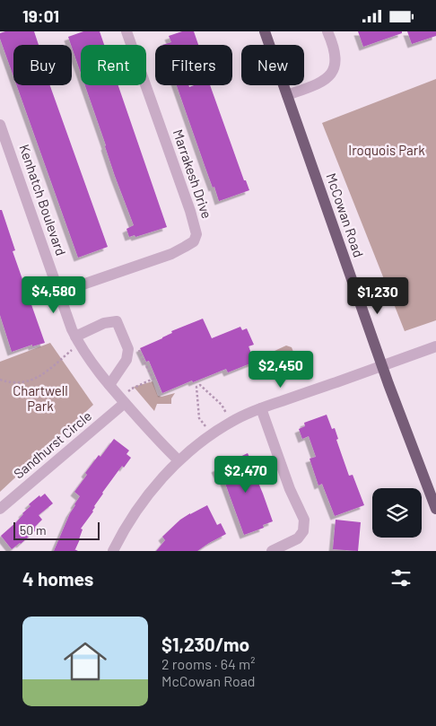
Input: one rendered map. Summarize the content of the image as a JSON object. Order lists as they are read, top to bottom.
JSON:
{
  "streets": {
    "main road": ["McCowan Road"],
    "street": ["Marrakesh Drive", "Kenhatch Boulevard", "Sandhurst Circle"]
  },
  "crossings": [
    ["Marrakesh Drive", "Kenhatch Boulevard"],
    ["Kenhatch Boulevard", "Sandhurst Circle"]
  ],
  "parks": ["Iroquois Park", "Chartwell Park"],
  "scale_bar": "50 m",
  "page": {
    "status": "19:01",
    "chip": [
      "Buy",
      "Rent",
      "Filters",
      "New"
    ],
    "price": [
      "$4,580",
      "$1,230",
      "$2,450",
      "$2,470"
    ],
    "scale": "50 m",
    "heading": "4 homes",
    "list": [
      {
        "name": "$1,230/mo",
        "note": "2 rooms · 64 m² · McCowan Road"
      }
    ]
  }
}
